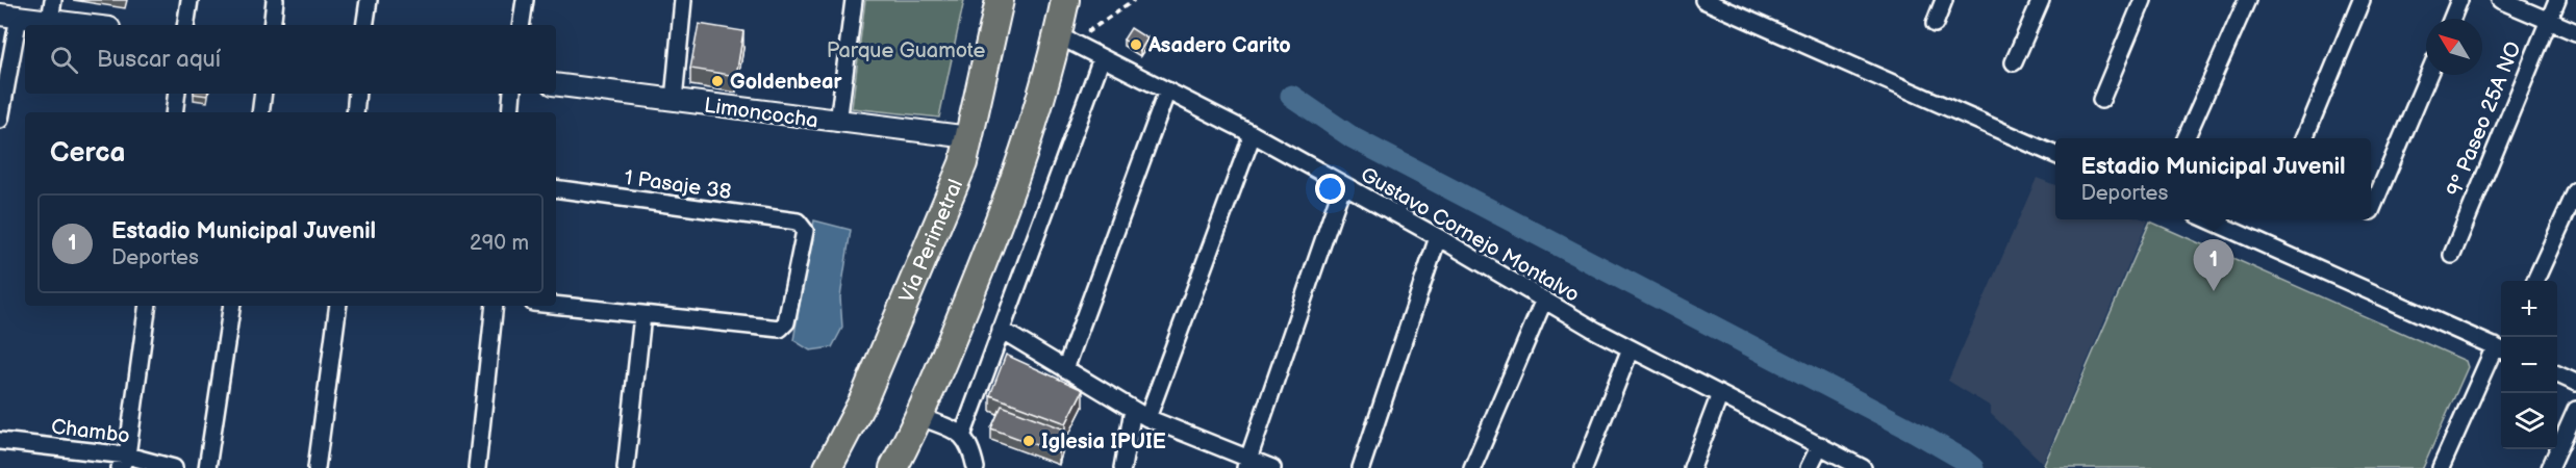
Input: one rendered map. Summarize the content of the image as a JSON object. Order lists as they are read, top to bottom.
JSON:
{
  "streets": {
    "highway": ["Vía Perimetral"],
    "street": [
      "Limoncocha",
      "9º Paseo 25A NO",
      "1 Pasaje 38",
      "Gustavo Cornejo Montalvo",
      "Chambo"
    ]
  },
  "crossings": [
    ["Limoncocha", "Vía Perimetral"]
  ],
  "parks": ["Parque Guamote"],
  "places": ["Asadero Carito", "Goldenbear", "Iglesia IPUIE"],
  "north": "top left",
  "page": {
    "search": "Buscar aquí",
    "heading": "Cerca",
    "popup": ["Estadio Municipal Juvenil", "Deportes"],
    "list": [
      {
        "mark": "1",
        "name": "Estadio Municipal Juvenil",
        "note": "Deportes",
        "value": "290 m"
      }
    ],
    "pins": "1",
    "map_buttons": ["+", "−"]
  }
}
